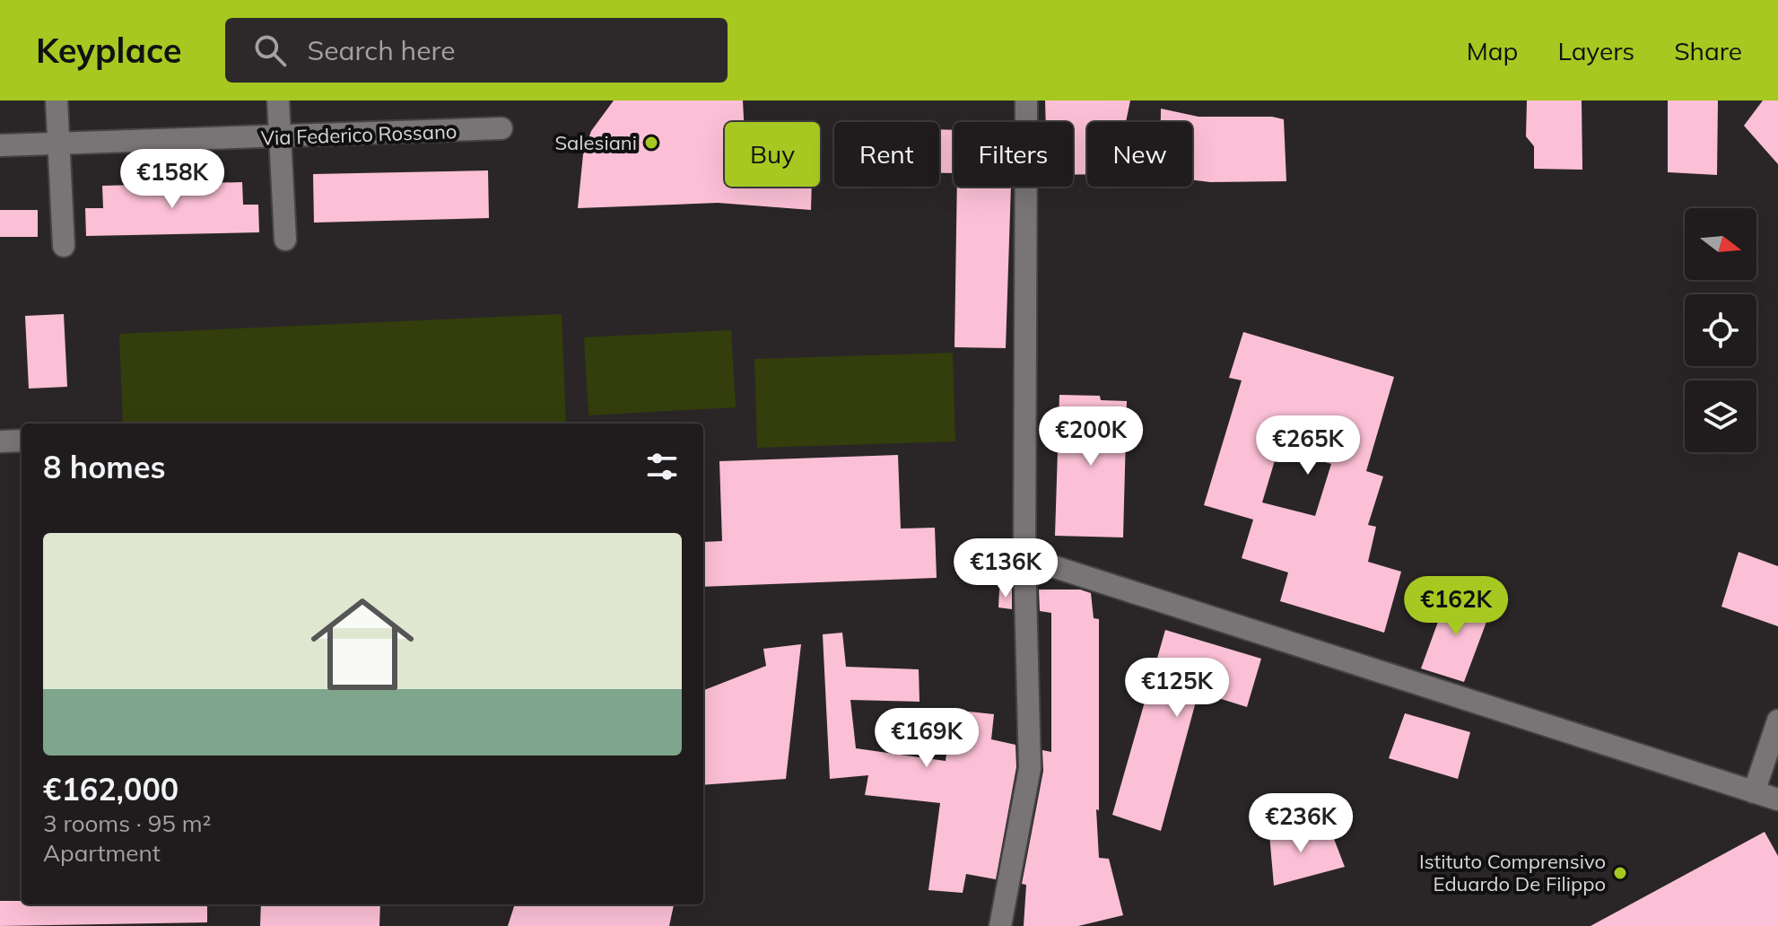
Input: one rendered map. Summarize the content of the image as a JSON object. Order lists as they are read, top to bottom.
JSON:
{
  "streets": {
    "street": ["Via Federico Rossano"]
  },
  "places": ["Salesiani", "Istituto Comprensivo Eduardo De Filippo"],
  "north": "right",
  "page": {
    "header": "Keyplace",
    "search": "Search here",
    "nav": ["Map", "Layers", "Share"],
    "chip": [
      "Buy",
      "Rent",
      "Filters",
      "New"
    ],
    "price": [
      "€158K",
      "€200K",
      "€265K",
      "€136K",
      "€162K",
      "€125K",
      "€169K",
      "€236K"
    ],
    "heading": "8 homes",
    "list": [
      {
        "name": "€162,000",
        "note": "3 rooms · 95 m² · Apartment"
      }
    ]
  }
}
